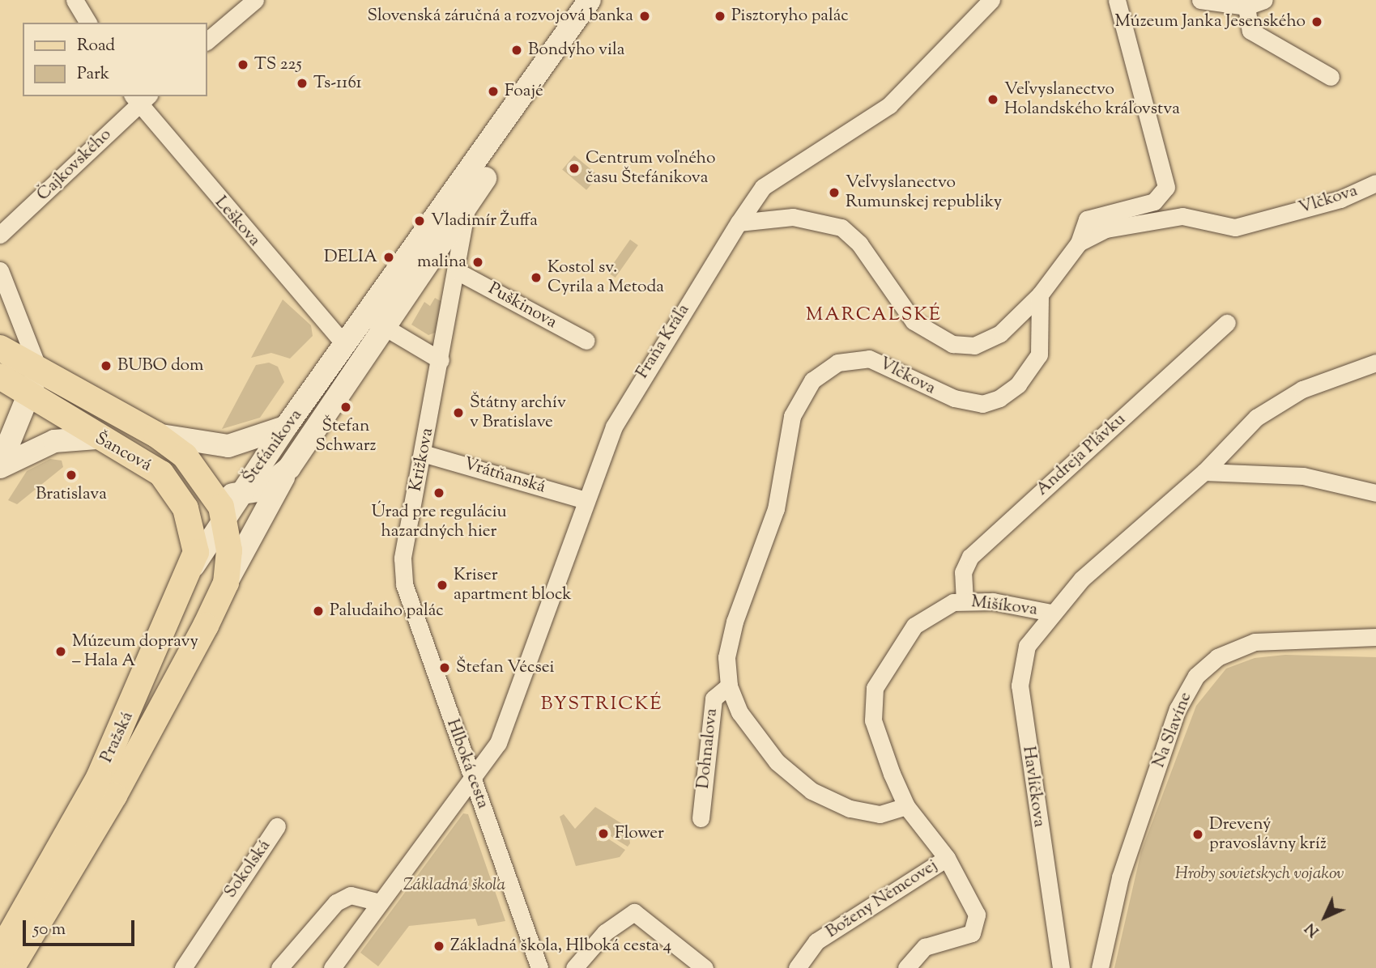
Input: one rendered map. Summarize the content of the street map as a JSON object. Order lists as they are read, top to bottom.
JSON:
{
  "streets": {
    "main road": ["Štefánikova", "Šancová", "Pražská"],
    "street": [
      "Čajkovského",
      "Vlčkova",
      "Leškova",
      "Puškinova",
      "Fraňa Kráľa",
      "Andreja Plávku",
      "Križkova",
      "Vrátňanská",
      "Mišíkova",
      "Na Slavíne",
      "Dohnalova",
      "Hlboká cesta",
      "Havlíčkova",
      "Sokolská",
      "Boženy Němcovej"
    ]
  },
  "crossings": [
    ["Čajkovského", "Leškova"],
    ["Vlčkova", "Mišíkova"],
    ["Vlčkova", "Dohnalova"],
    ["Leškova", "Štefánikova"],
    ["Puškinova", "Križkova"],
    ["Fraňa Kráľa", "Vrátňanská"],
    ["Fraňa Kráľa", "Hlboká cesta"],
    ["Štefánikova", "Šancová"],
    ["Štefánikova", "Križkova"],
    ["Štefánikova", "Pražská"],
    ["Šancová", "Pražská"],
    ["Andreja Plávku", "Mišíkova"],
    ["Križkova", "Vrátňanská"],
    ["Križkova", "Hlboká cesta"],
    ["Mišíkova", "Havlíčkova"],
    ["Mišíkova", "Boženy Němcovej"]
  ],
  "districts": ["MARCALSKÉ", "BYSTRICKÉ"],
  "parks": ["Hroby sovietskych vojakov", "Základná škola"],
  "places": [
    "Slovenská záručná a rozvojová banka",
    "Pisztoryho palác",
    "Múzeum Janka Jesenského",
    "Bondyho vila",
    "TS 225",
    "Ts-1161",
    "Foajé",
    "Veľvyslanectvo Holandského kráľovstva",
    "Centrum voľného času Štefánikova",
    "Veľvyslanectvo Rumunskej republiky",
    "Vladimír Žuffa",
    "DELIA",
    "malina",
    "Kostol sv. Cyrila a Metoda",
    "BUBO dom",
    "Štefan Schwarz",
    "Štátny archív v Bratislave",
    "Bratislava",
    "Úrad pre reguláciu hazardných hier",
    "Kriser apartment block",
    "Paluďaiho palác",
    "Múzeum dopravy – Hala A",
    "Štefan Vécsei",
    "Flower",
    "Drevený pravoslávny kríž",
    "Základná škola, Hlboká cesta 4"
  ],
  "legend": ["Road", "Park"],
  "scale_bar": "50 m",
  "north": "bottom left"
}
